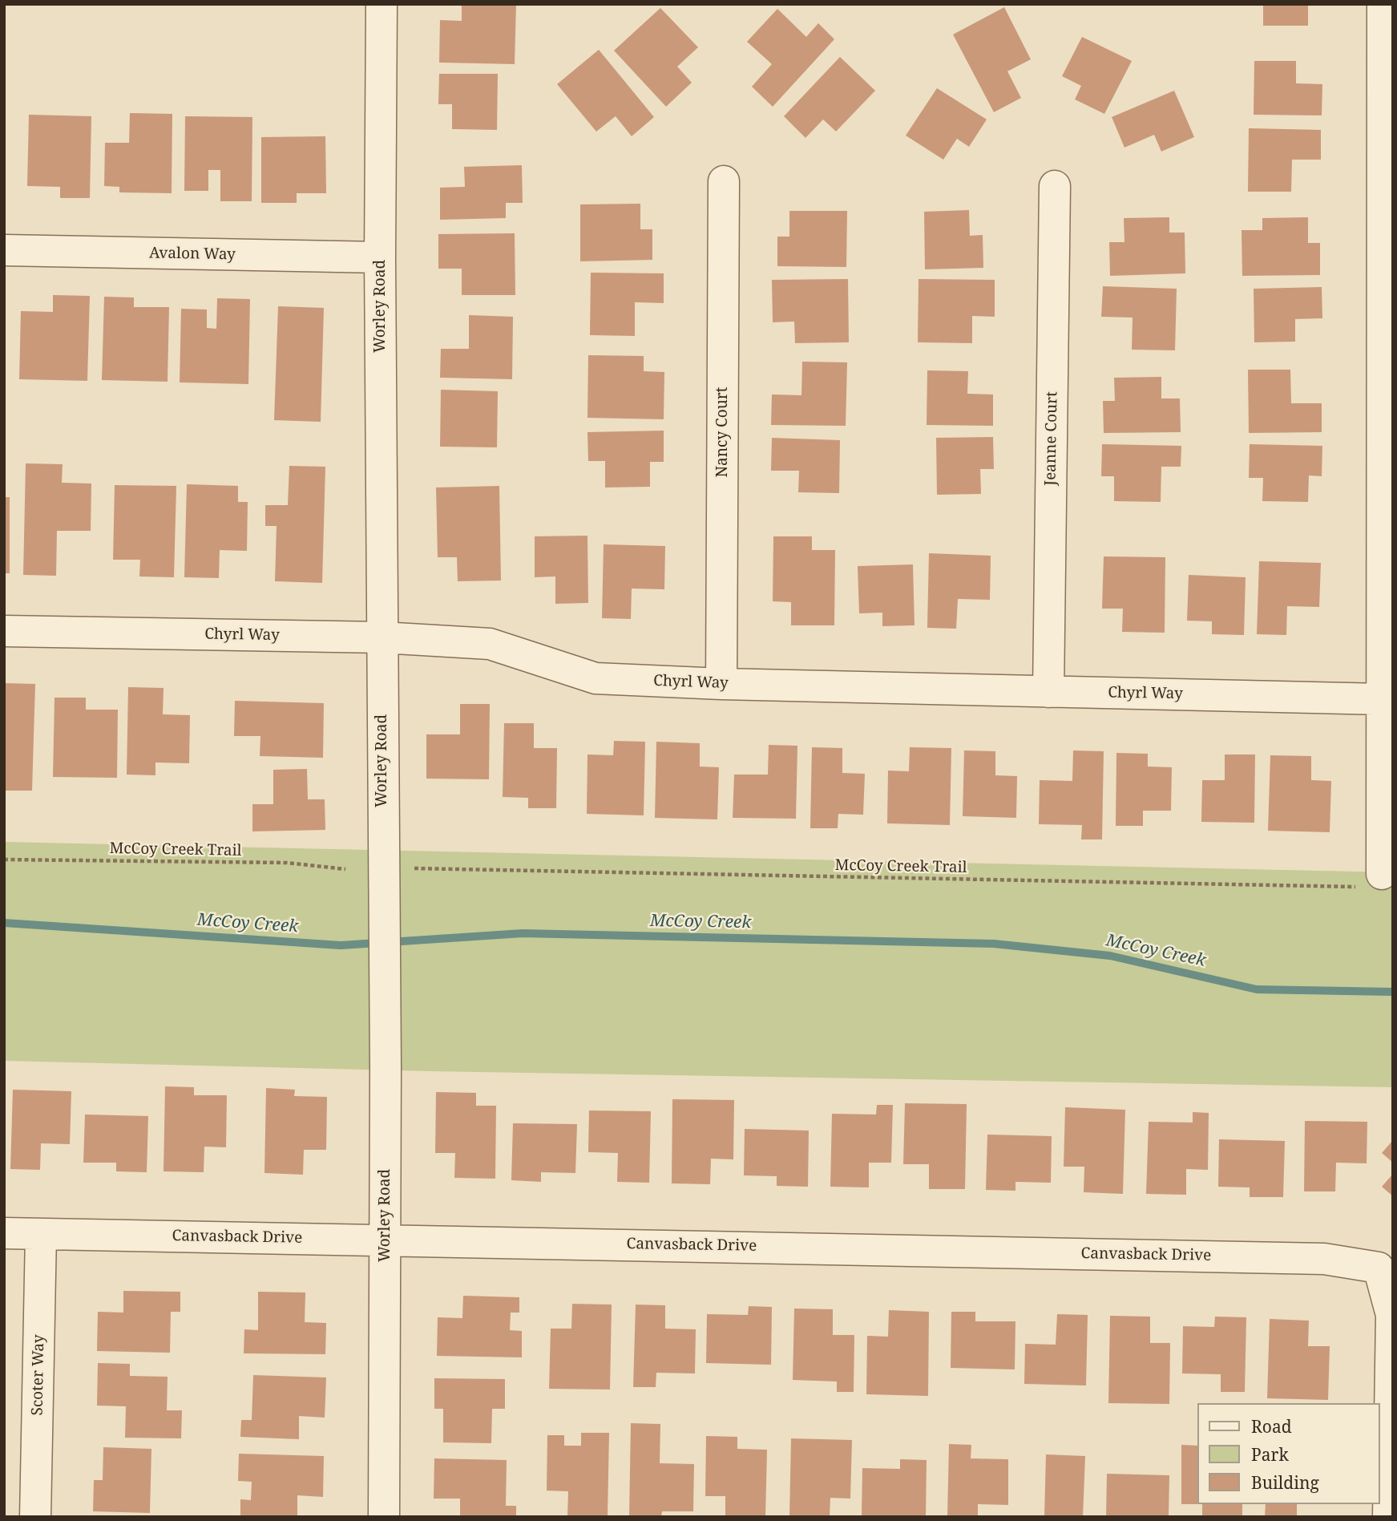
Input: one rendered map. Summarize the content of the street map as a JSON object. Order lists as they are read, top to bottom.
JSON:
{
  "streets": {
    "street": [
      "Avalon Way",
      "Worley Road",
      "Nancy Court",
      "Jeanne Court",
      "Chyrl Way",
      "Canvasback Drive",
      "Scoter Way"
    ],
    "path": ["McCoy Creek Trail"]
  },
  "crossings": [
    ["Avalon Way", "Worley Road"],
    ["Worley Road", "Chyrl Way"],
    ["Worley Road", "McCoy Creek Trail"],
    ["Worley Road", "Canvasback Drive"],
    ["Nancy Court", "Chyrl Way"],
    ["Jeanne Court", "Chyrl Way"],
    ["Canvasback Drive", "Scoter Way"]
  ],
  "water": ["McCoy Creek"],
  "legend": ["Road", "Park", "Building"]
}
